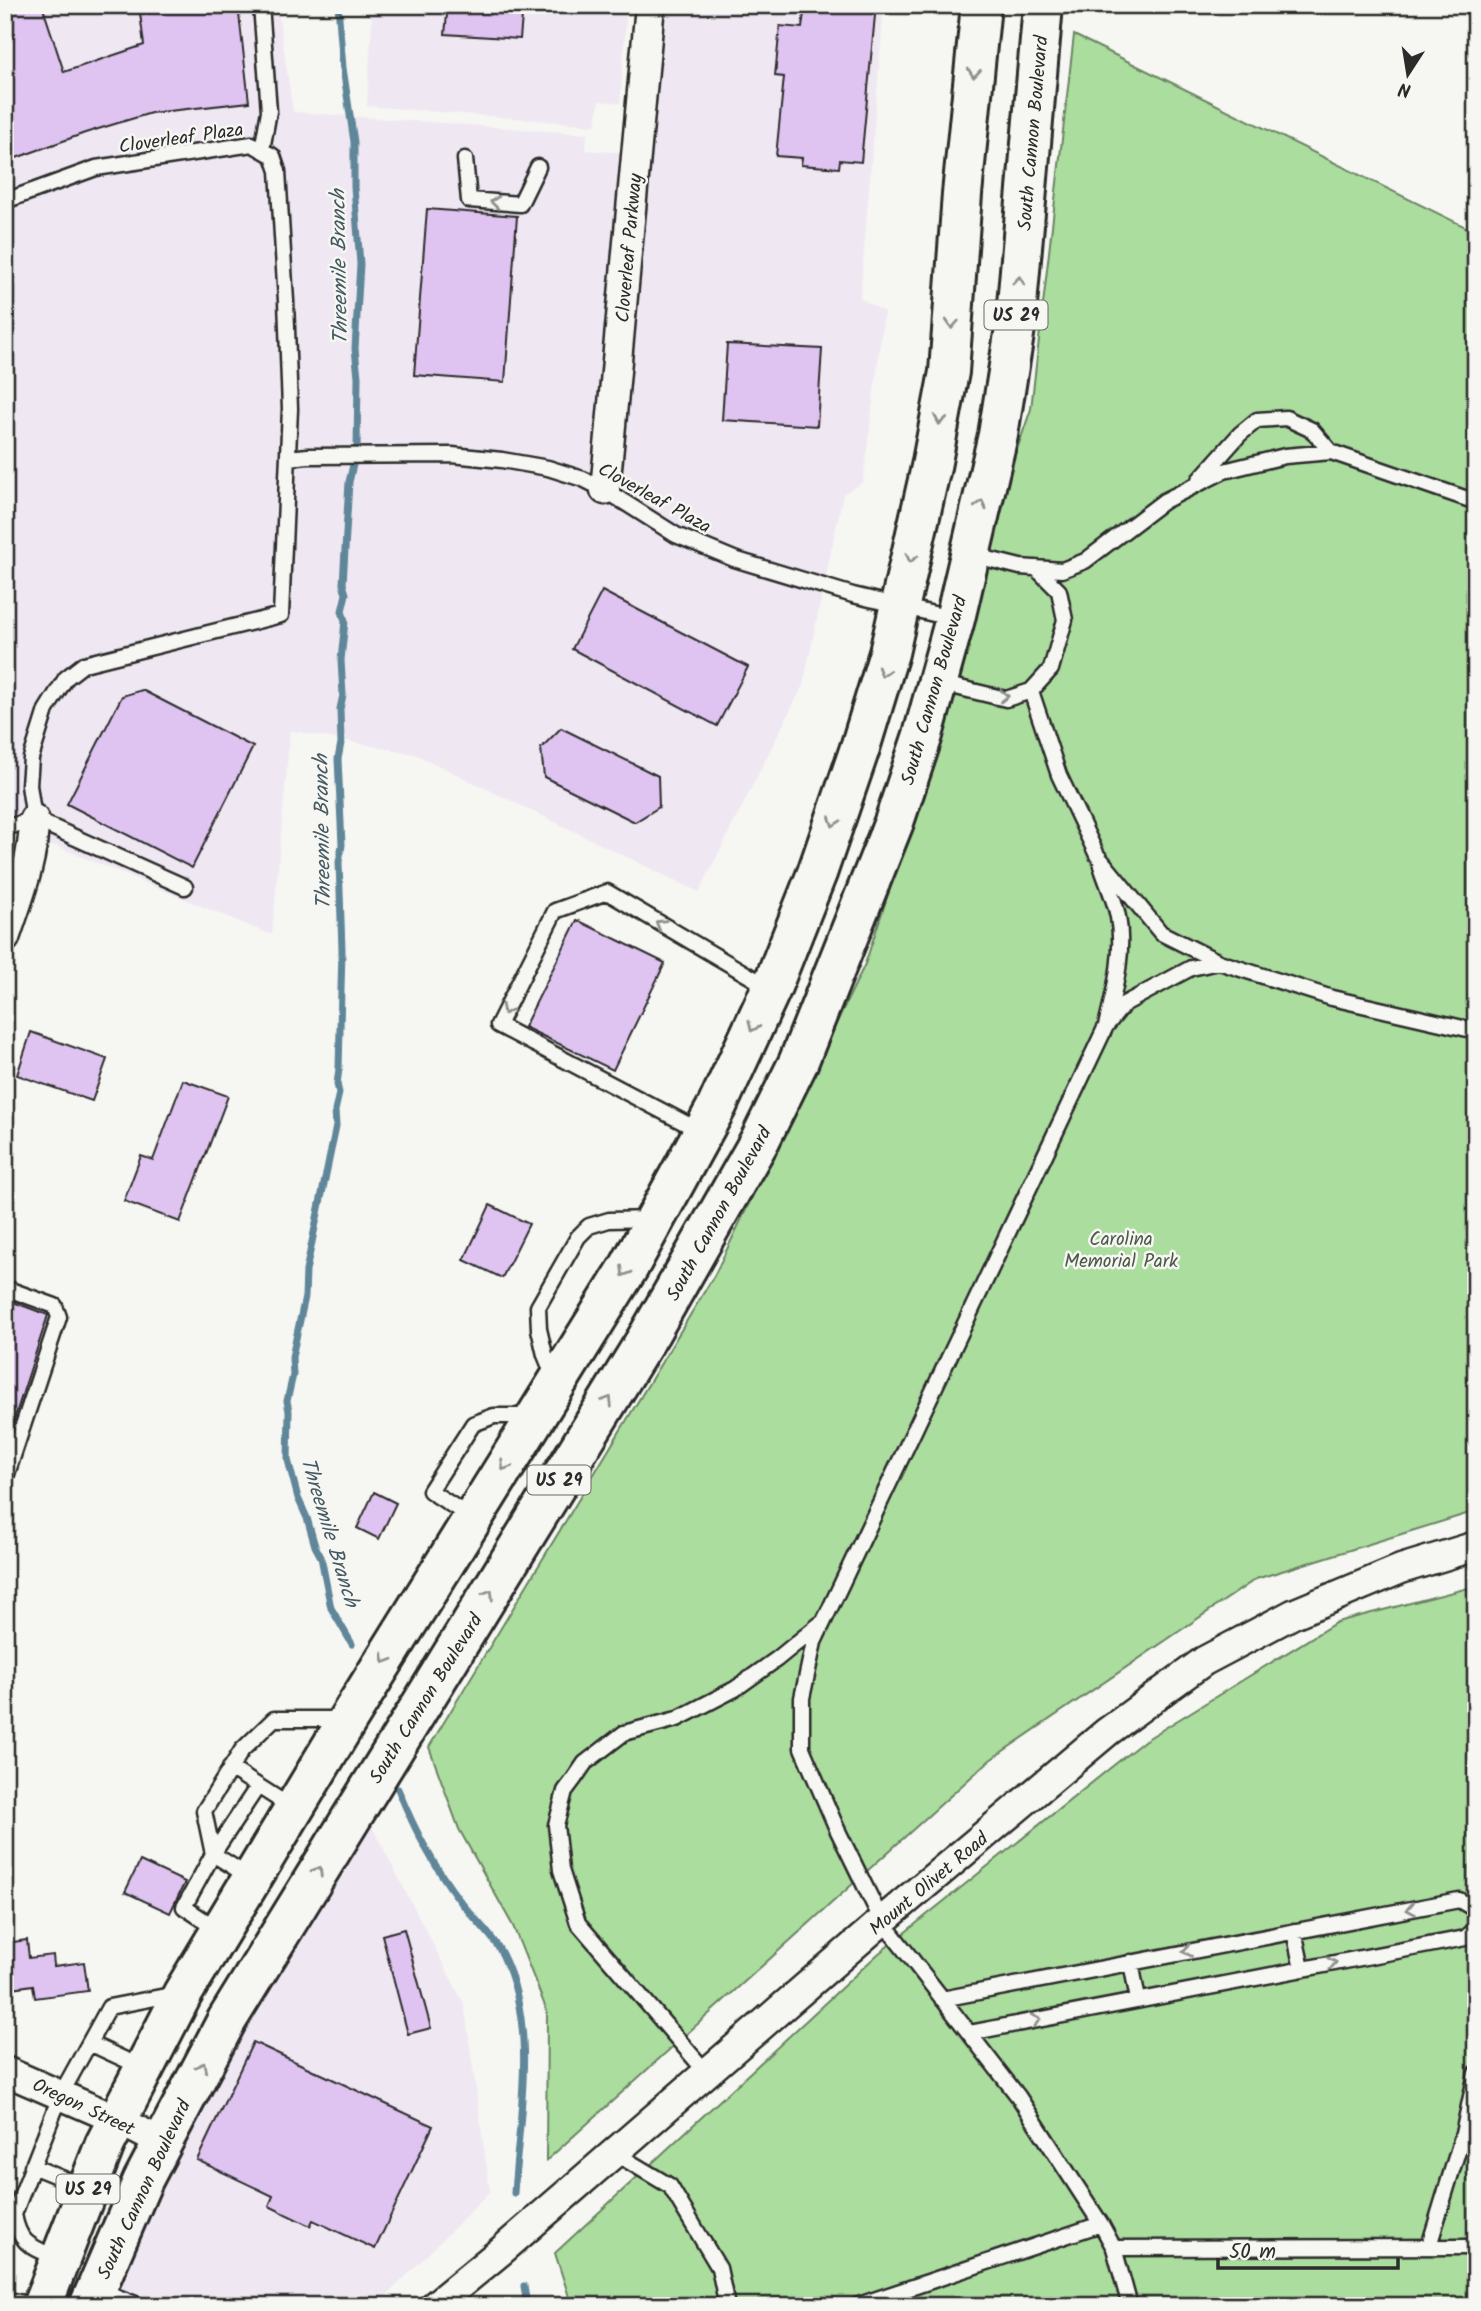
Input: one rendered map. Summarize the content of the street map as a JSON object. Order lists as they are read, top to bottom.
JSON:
{
  "streets": {
    "main road": ["South Cannon Boulevard", "US 29"],
    "street": ["Cloverleaf Parkway", "Mount Olivet Road", "Oregon Street"],
    "lane": ["Cloverleaf Plaza"]
  },
  "crossings": [
    ["South Cannon Boulevard", "Cloverleaf Plaza"],
    ["South Cannon Boulevard", "Oregon Street"],
    ["Cloverleaf Plaza", "Cloverleaf Parkway"],
    ["Cloverleaf Plaza", "US 29"],
    ["US 29", "Oregon Street"]
  ],
  "water": ["Threemile Branch"],
  "parks": ["Carolina Memorial Park"],
  "scale_bar": "50 m",
  "north": "bottom"
}
